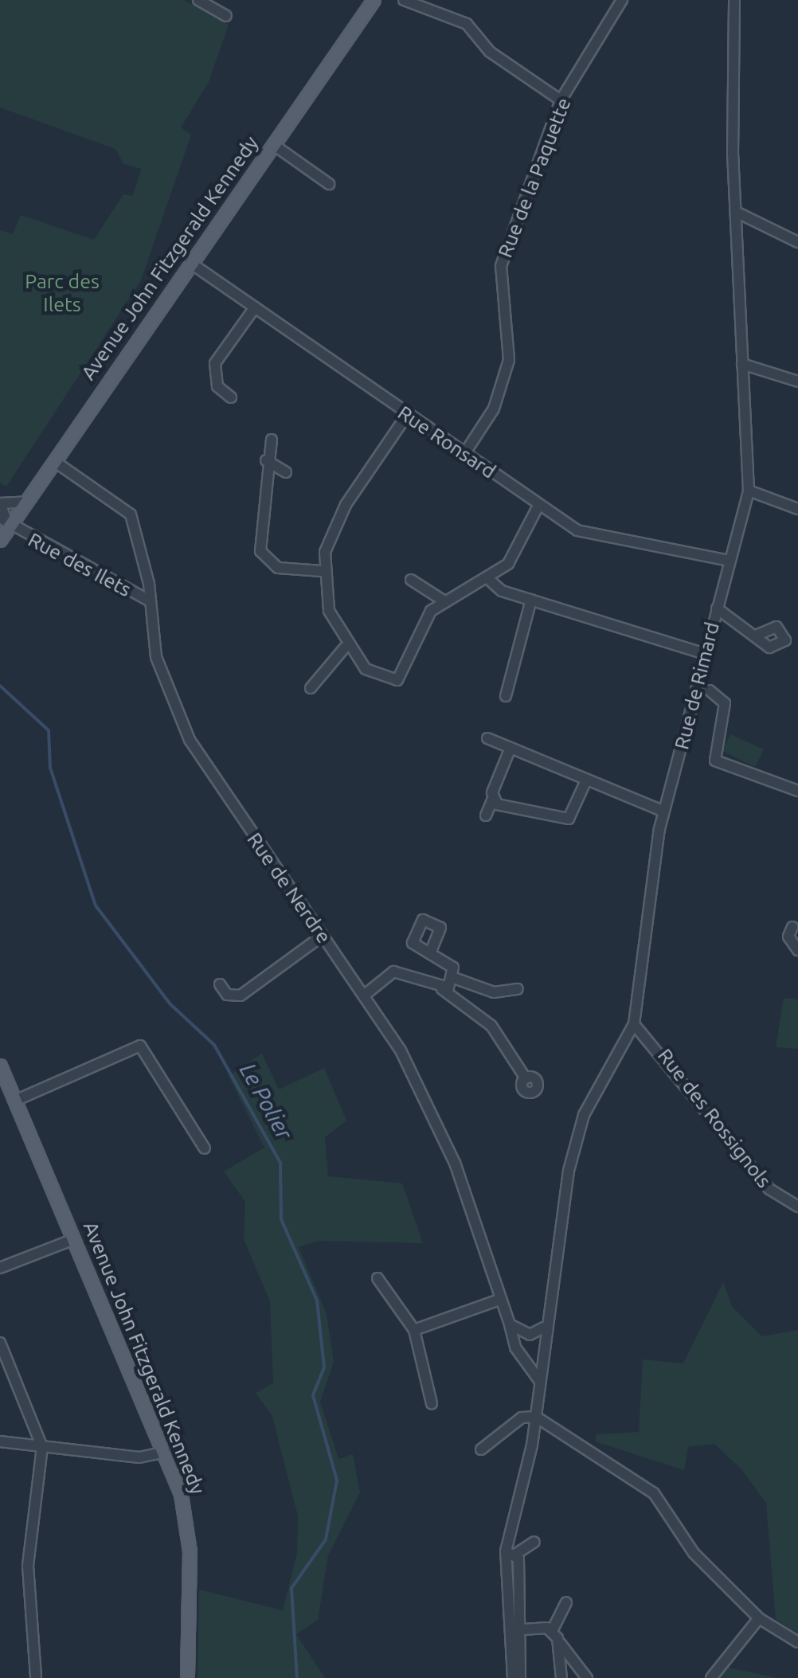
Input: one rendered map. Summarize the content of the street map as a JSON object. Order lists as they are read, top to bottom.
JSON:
{
  "streets": {
    "main road": ["Avenue John Fitzgerald Kennedy"],
    "street": [
      "Rue de la Paquette",
      "Rue Ronsard",
      "Rue des Ilets",
      "Rue de Rimard",
      "Rue de Nerdre",
      "Rue des Rossignols"
    ]
  },
  "crossings": [
    ["Rue de la Paquette", "Rue Ronsard"],
    ["Avenue John Fitzgerald Kennedy", "Rue Ronsard"],
    ["Avenue John Fitzgerald Kennedy", "Rue des Ilets"],
    ["Avenue John Fitzgerald Kennedy", "Rue de Nerdre"],
    ["Rue Ronsard", "Rue de Rimard"],
    ["Rue des Ilets", "Rue de Nerdre"],
    ["Rue de Rimard", "Rue de Nerdre"],
    ["Rue de Rimard", "Rue des Rossignols"]
  ],
  "water": ["Le Polier"],
  "parks": ["Parc des Ilets"]
}
